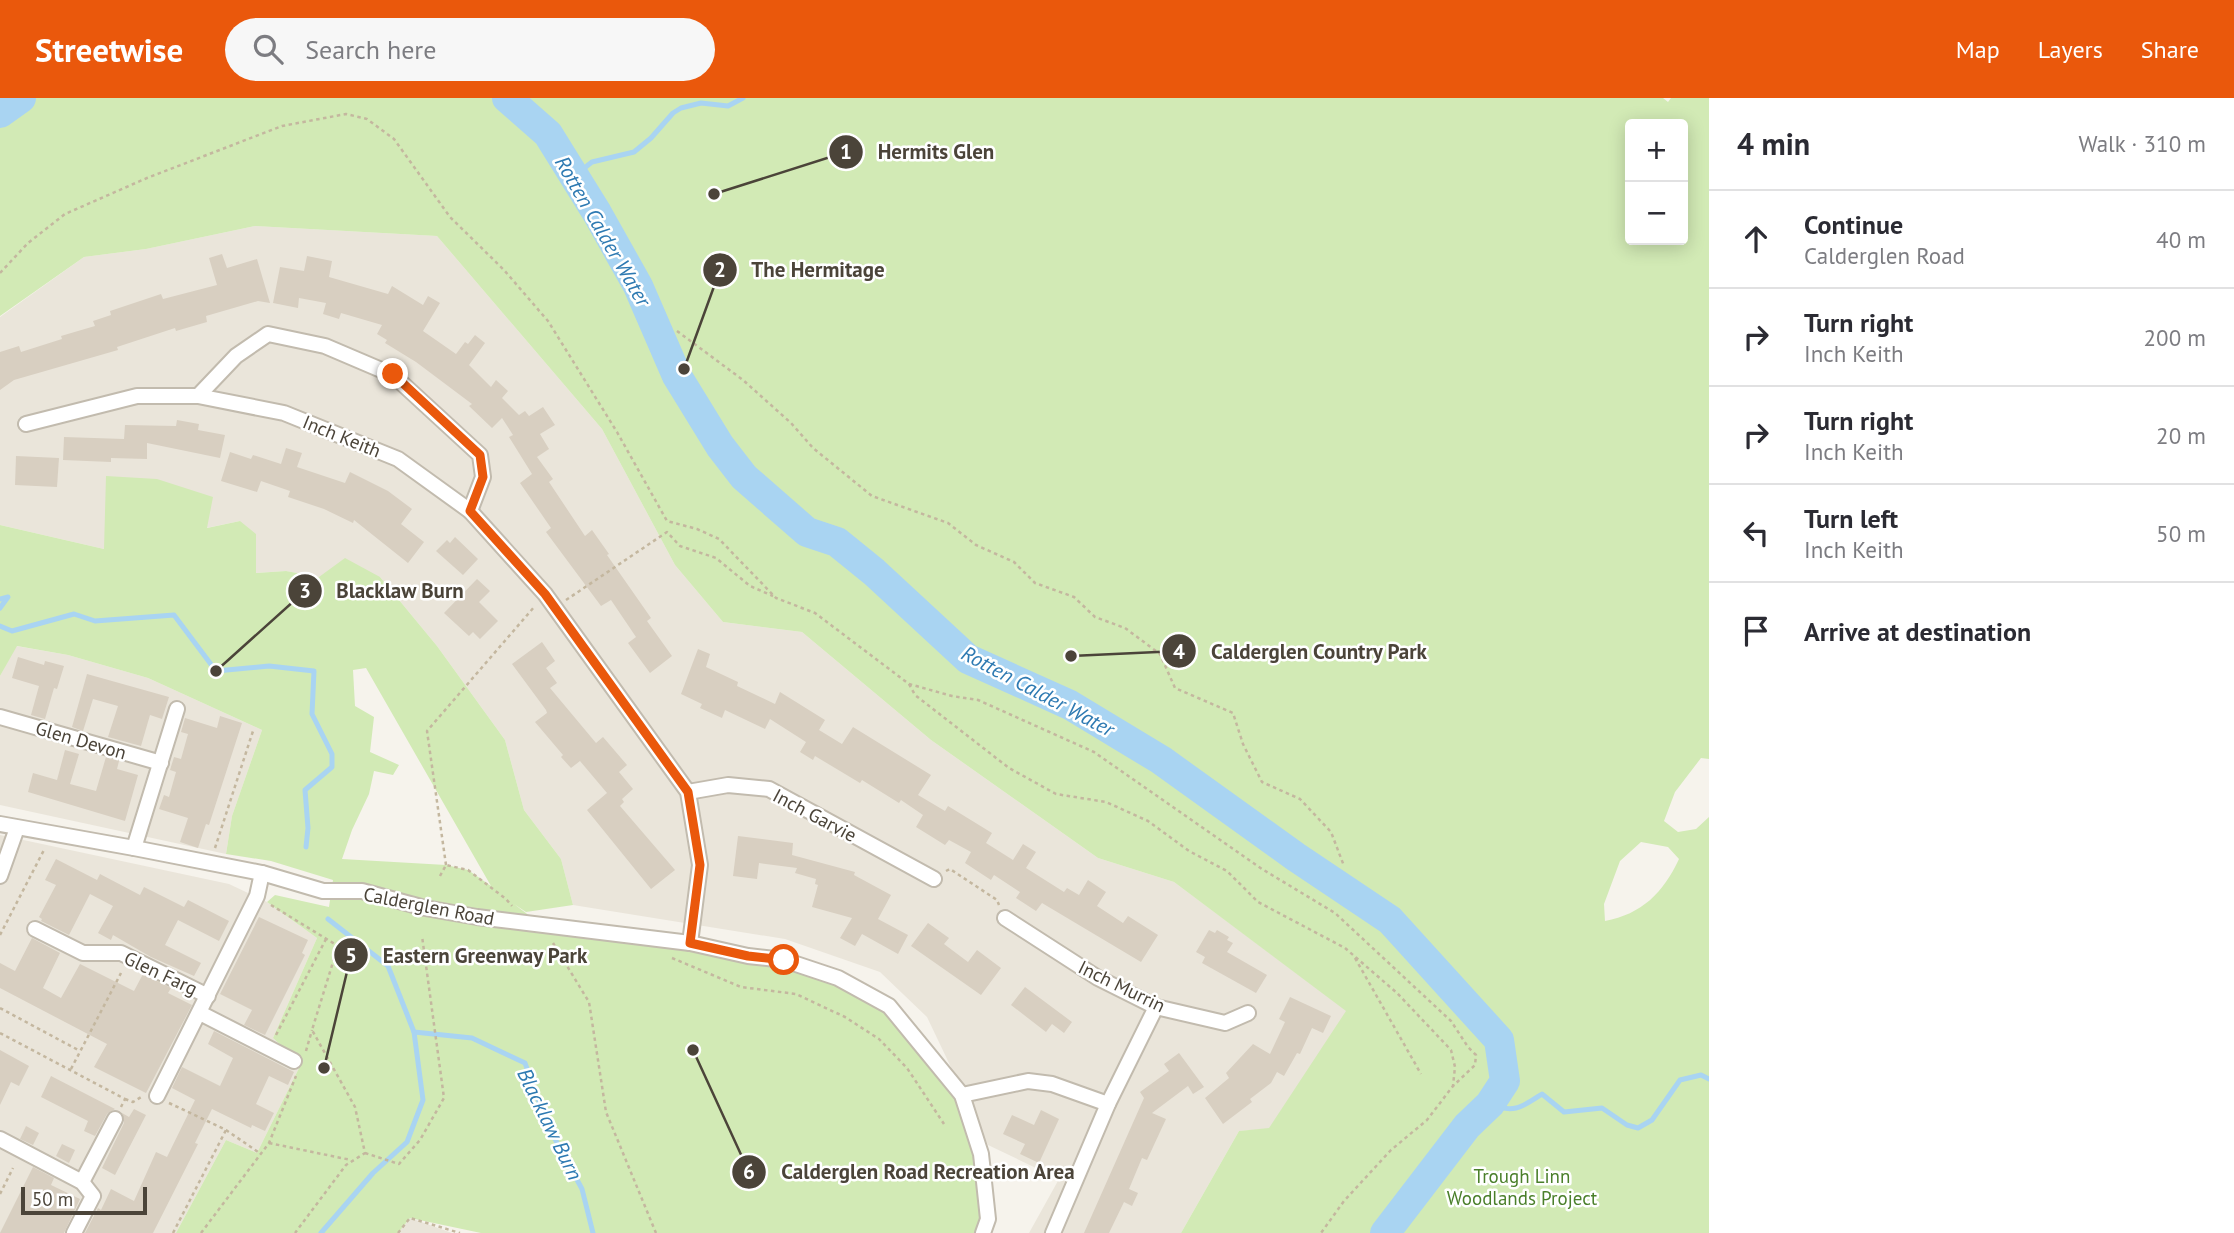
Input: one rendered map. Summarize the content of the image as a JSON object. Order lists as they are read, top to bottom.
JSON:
{
  "streets": {
    "street": [
      "Inch Keith",
      "Glen Devon",
      "Inch Garvie",
      "Calderglen Road",
      "Glen Farg",
      "Inch Murrin"
    ]
  },
  "crossings": [
    ["Inch Keith", "Inch Garvie"],
    ["Inch Keith", "Calderglen Road"],
    ["Calderglen Road", "Glen Farg"]
  ],
  "water": ["Rotten Calder Water", "Blacklaw Burn"],
  "parks": ["Trough Linn Woodlands Project"],
  "places": [
    "Hermits Glen",
    "The Hermitage",
    "Calderglen Country Park",
    "Blacklaw Burn",
    "Calderglen Road Recreation Area",
    "Eastern Greenway Park"
  ],
  "scale_bar": "50 m",
  "page": {
    "header": "Streetwise",
    "search": "Search here",
    "nav": ["Map", "Layers", "Share"],
    "heading": ["4 min", "Walk · 310 m"],
    "map_buttons": ["+", "−"],
    "list": [
      ["Continue", "Calderglen Road", "40 m"],
      ["Turn right", "Inch Keith", "200 m"],
      ["Turn right", "Inch Keith", "20 m"],
      ["Turn left", "Inch Keith", "50 m"],
      "Arrive at destination"
    ],
    "scale": "50 m"
  }
}
